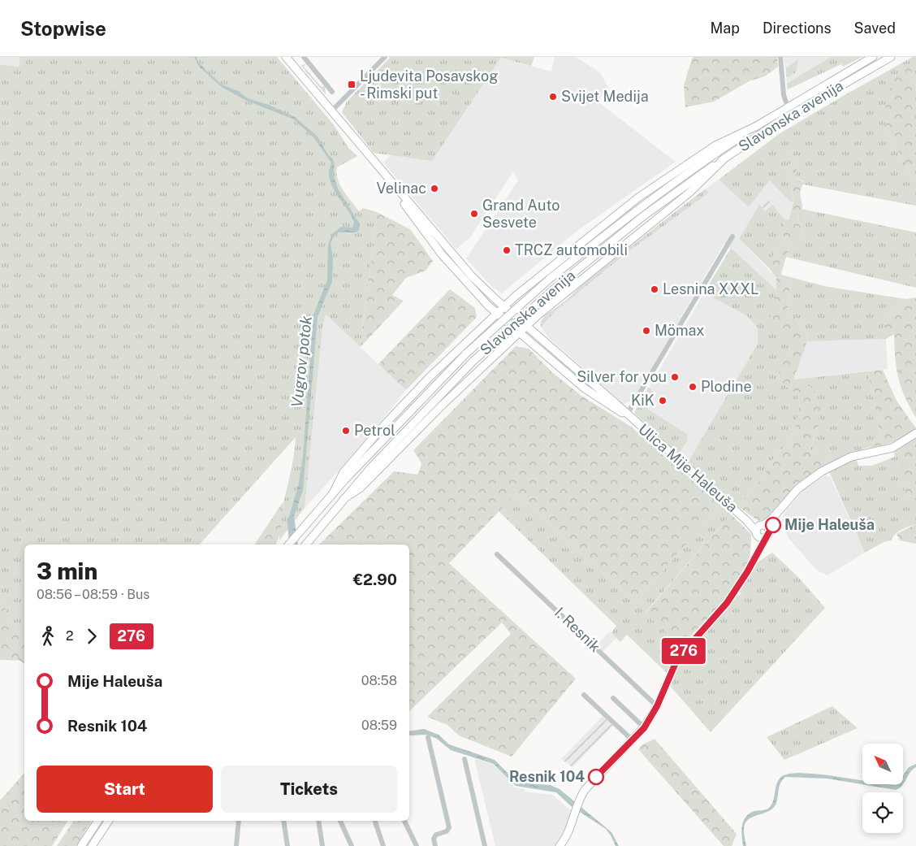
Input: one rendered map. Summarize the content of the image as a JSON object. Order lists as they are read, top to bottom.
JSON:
{
  "streets": {
    "main road": ["Slavonska avenija", "Ulica Mije Haleuša"],
    "street": ["I. Resnik"]
  },
  "water": ["Vugrov potok"],
  "places": {
    "transit": ["Ljudevita Posavskog - Rimski put"],
    "other": [
      "Svijet Medija",
      "Velinac",
      "Grand Auto Sesvete",
      "TRCZ automobili",
      "Lesnina XXXL",
      "Mömax",
      "Silver for you",
      "Plodine",
      "KiK",
      "Petrol",
      "Mije Haleuša",
      "Resnik 104"
    ]
  },
  "lines": ["bus line 276"],
  "north": "top left",
  "page": {
    "header": "Stopwise",
    "nav": ["Map", "Directions", "Saved"],
    "on_map": "276",
    "heading": ["3 min", "08:56 – 08:59 · Bus", "€2.90"],
    "legs": ["2", "276"],
    "list": [
      {
        "name": "Mije Haleuša",
        "value": "08:58"
      },
      {
        "name": "Resnik 104",
        "value": "08:59"
      }
    ],
    "buttons": ["Start", "Tickets"]
  }
}
